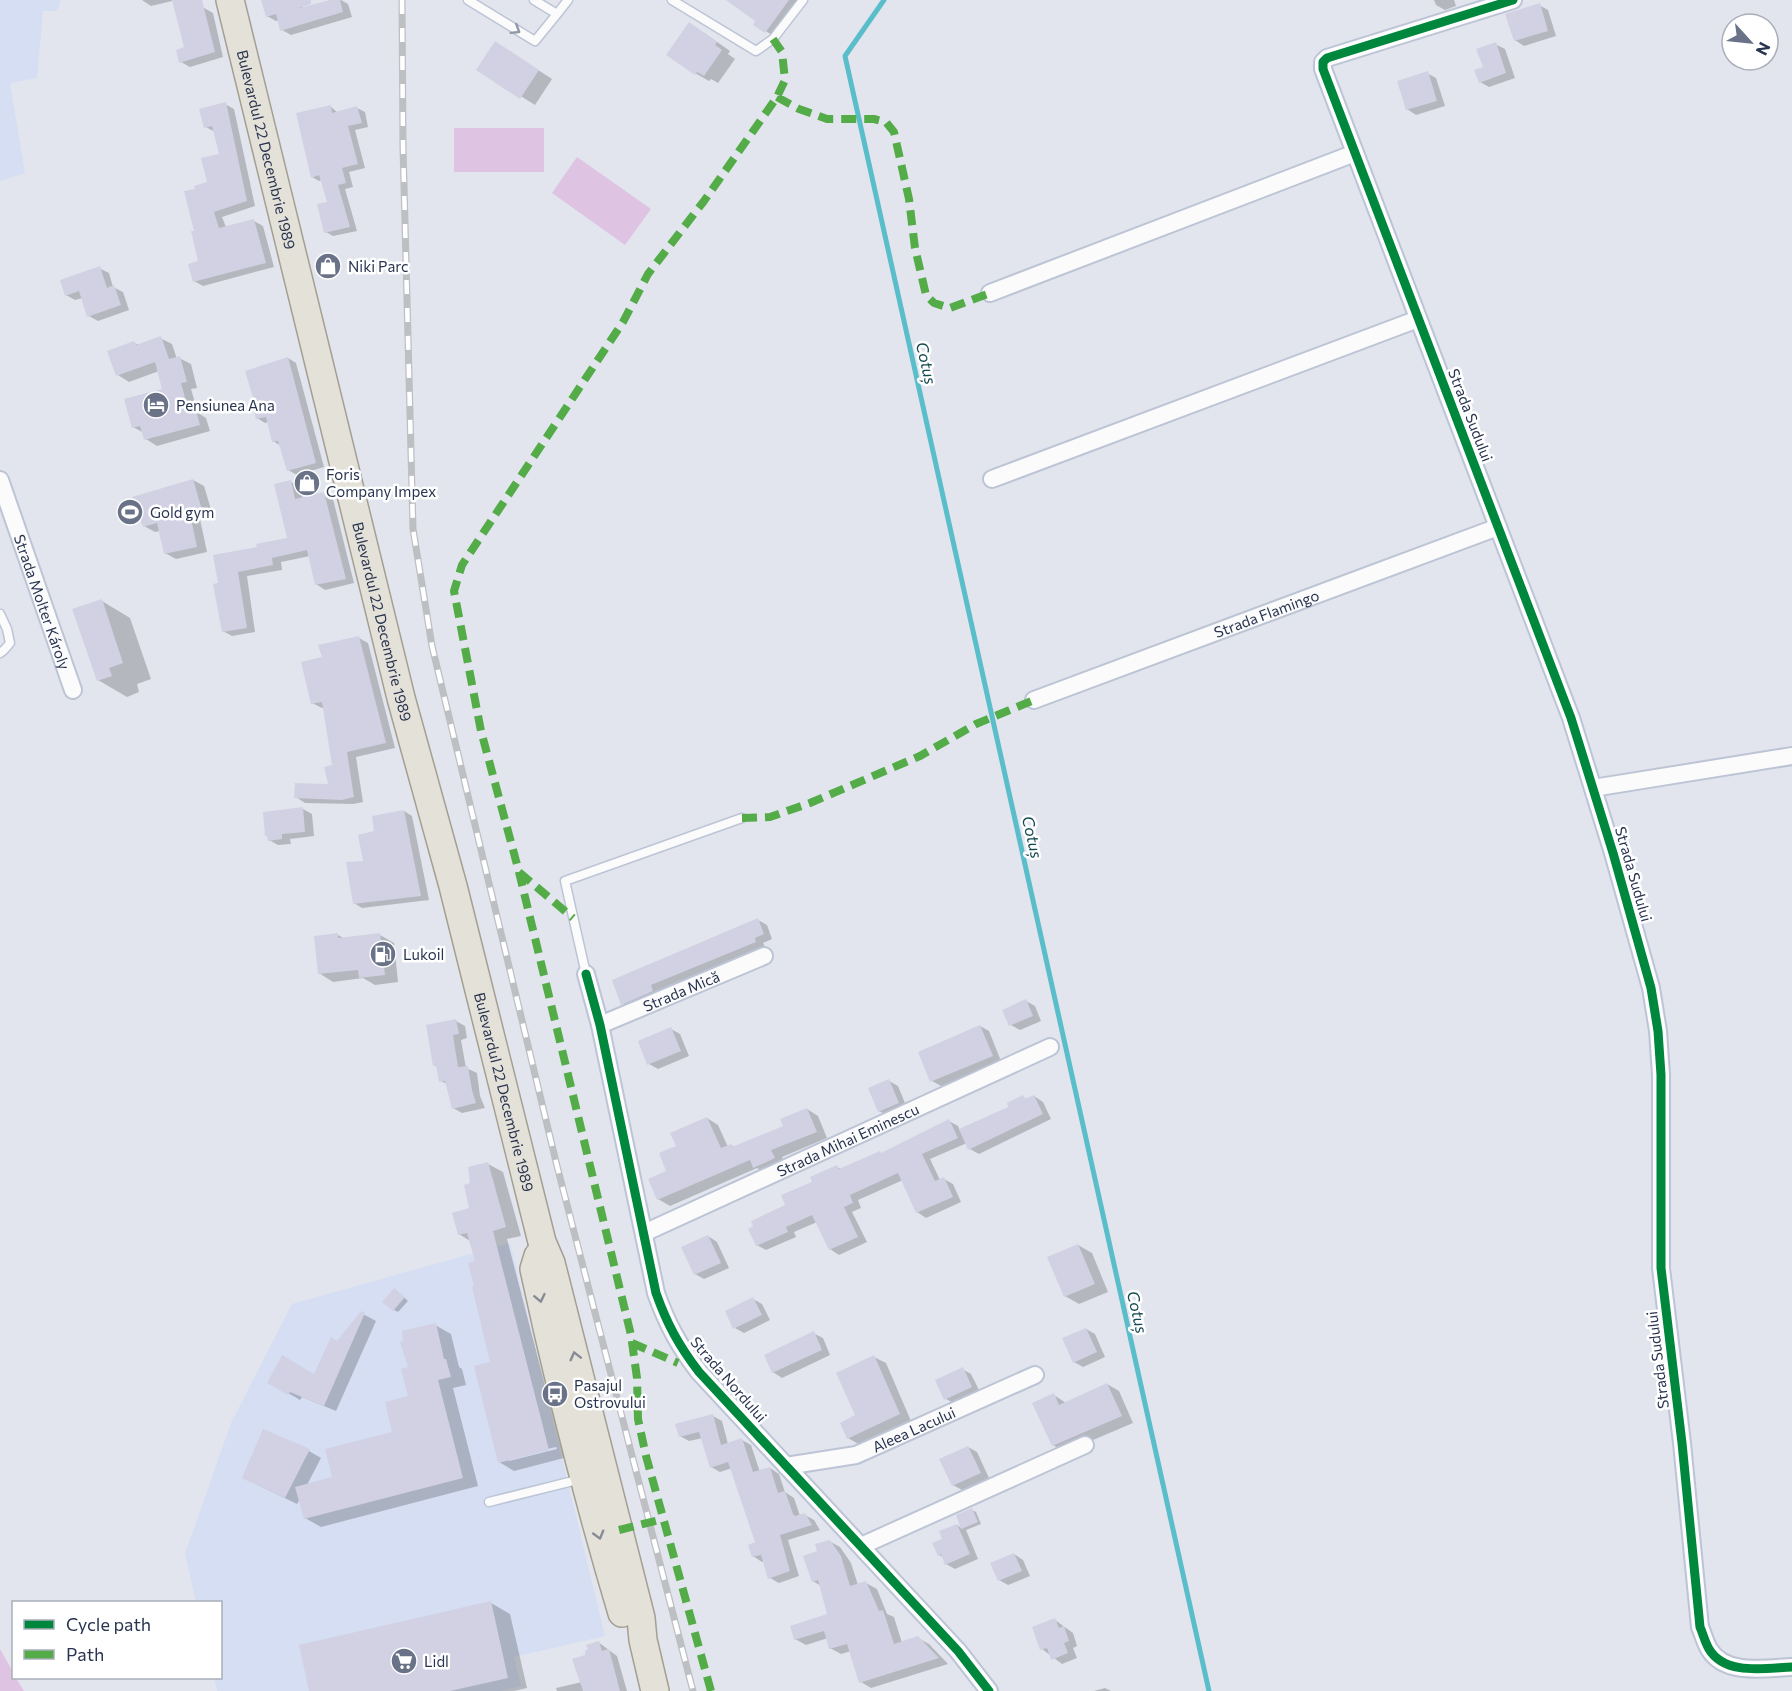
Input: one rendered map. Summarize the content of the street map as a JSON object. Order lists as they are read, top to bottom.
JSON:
{
  "streets": {
    "main road": ["Bulevardul 22 Decembrie 1989"],
    "street": [
      "Strada Sudului",
      "Strada Molter Károly",
      "Strada Flamingo",
      "Strada Mică",
      "Strada Mihai Eminescu",
      "Strada Nordului",
      "Aleea Lacului"
    ]
  },
  "crossings": [
    ["Strada Sudului", "Strada Flamingo"],
    ["Strada Mică", "Strada Nordului"],
    ["Strada Mihai Eminescu", "Strada Nordului"],
    ["Strada Nordului", "Aleea Lacului"]
  ],
  "water": ["Cotuș"],
  "places": {
    "shop": ["Niki Parc", "Foris Company Impex"],
    "hotel": ["Pensiunea Ana"],
    "sports": ["Gold gym"],
    "fuel station": ["Lukoil"],
    "bus stop": ["Pasajul Ostrovului"],
    "supermarket": ["Lidl"]
  },
  "legend": ["Cycle path", "Path"],
  "north": "bottom right"
}
